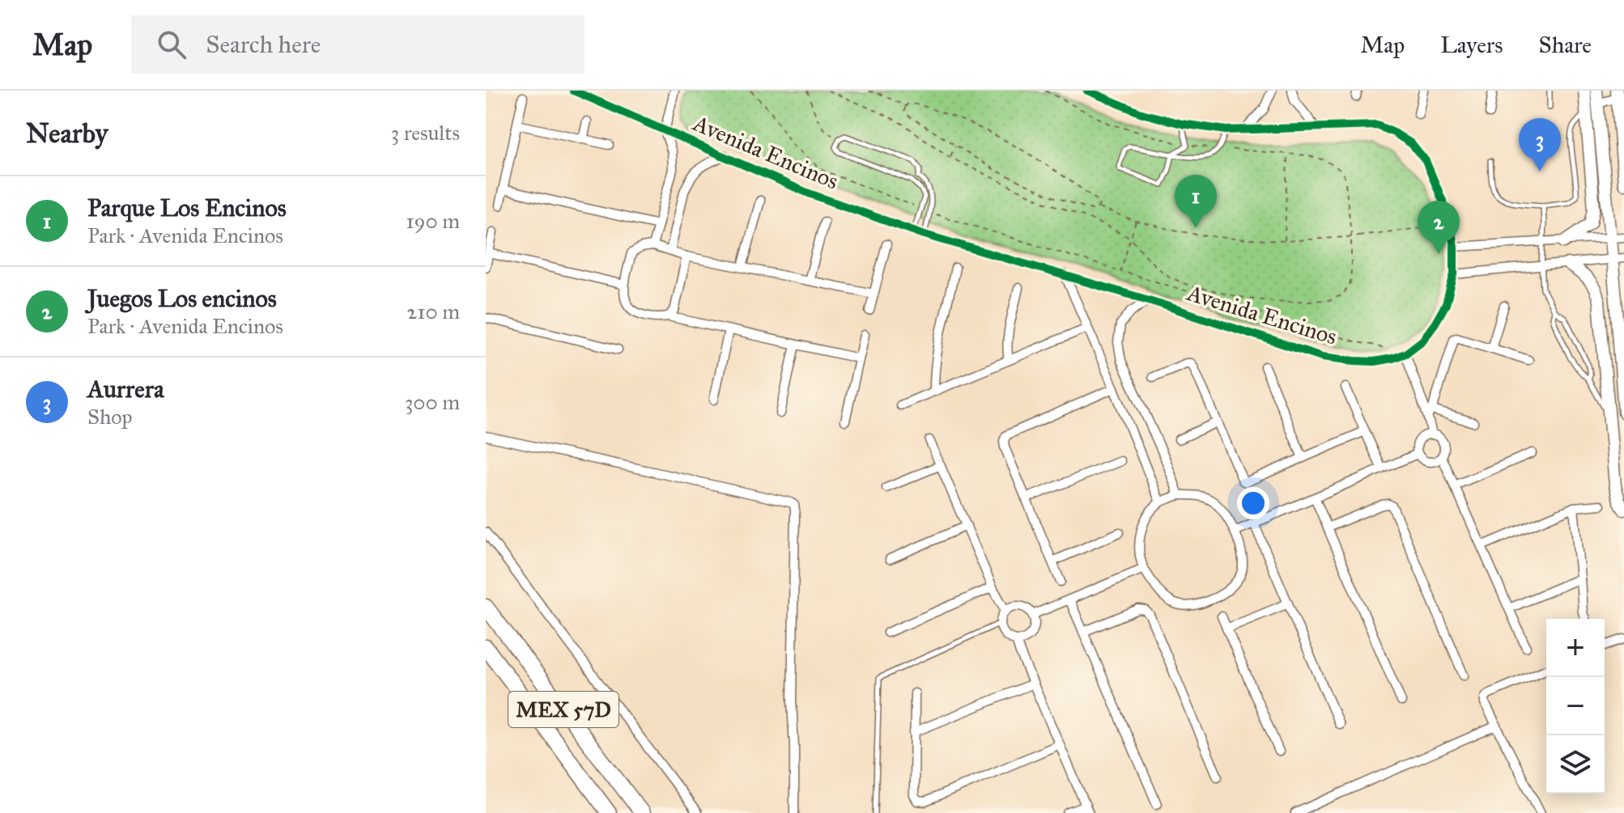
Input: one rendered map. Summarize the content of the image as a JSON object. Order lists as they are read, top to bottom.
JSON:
{
  "streets": {
    "highway": ["MEX 57D"],
    "street": ["Avenida Encinos"]
  },
  "page": {
    "header": "Map",
    "search": "Search here",
    "nav": ["Map", "Layers", "Share"],
    "heading": ["Nearby", "3 results"],
    "pins": ["3", "1", "2"],
    "list": [
      {
        "mark": "1",
        "name": "Parque Los Encinos",
        "note": "Park · Avenida Encinos",
        "value": "190 m"
      },
      {
        "mark": "2",
        "name": "Juegos Los encinos",
        "note": "Park · Avenida Encinos",
        "value": "210 m"
      },
      {
        "mark": "3",
        "name": "Aurrera",
        "note": "Shop",
        "value": "300 m"
      }
    ],
    "map_buttons": ["+", "−"]
  }
}
